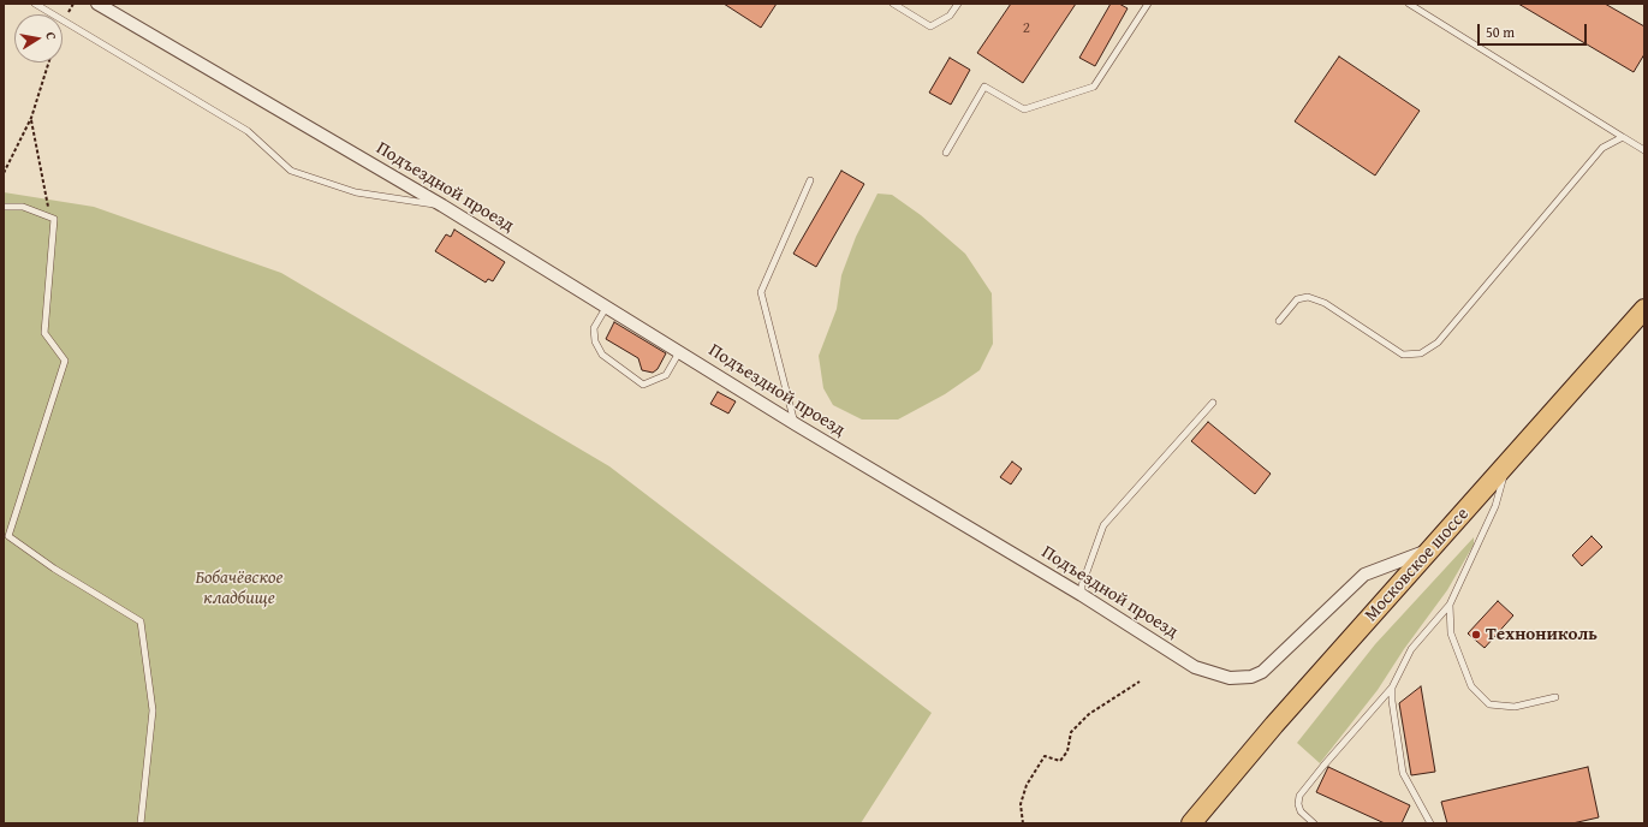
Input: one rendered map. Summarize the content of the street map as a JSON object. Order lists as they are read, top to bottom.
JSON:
{
  "streets": {
    "main road": ["Московское шоссе"],
    "street": ["Подъездной проезд"]
  },
  "crossings": [
    ["Подъездной проезд", "Московское шоссе"]
  ],
  "parks": ["Бобачёвское кладбище"],
  "places": ["Технониколь"],
  "house_numbers": ["2"],
  "scale_bar": "50 m",
  "north": "right"
}
